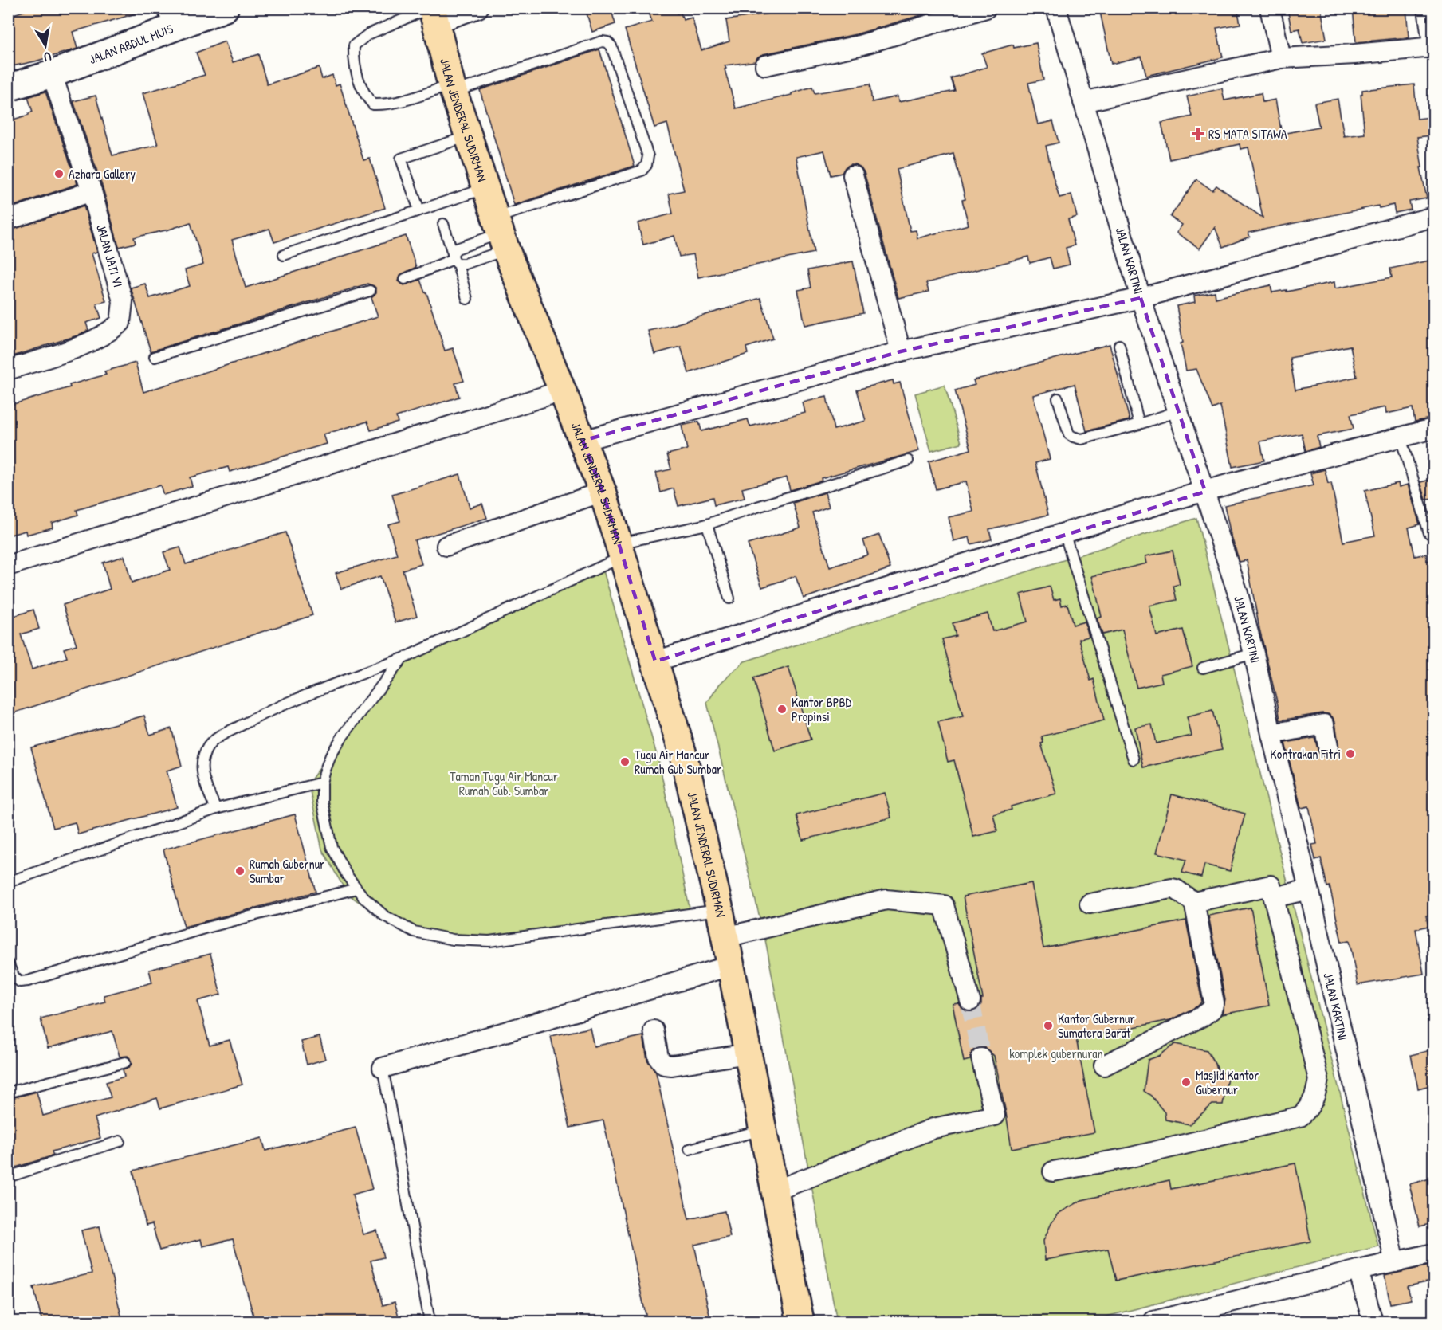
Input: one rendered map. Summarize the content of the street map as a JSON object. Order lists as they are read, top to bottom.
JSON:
{
  "streets": {
    "main road": ["JALAN JENDERAL SUDIRMAN"],
    "street": ["JALAN ABDUL MUIS", "JALAN JATI VI", "JALAN KARTINI"]
  },
  "crossings": [
    ["JALAN ABDUL MUIS", "JALAN JATI VI"]
  ],
  "parks": ["Taman Tugu Air Mancur Rumah Gub. Sumbar", "komplek gubernuran"],
  "places": {
    "health": ["RS MATA SITAWA"],
    "other": [
      "Azhara Gallery",
      "Kantor BPBD Propinsi",
      "Kontrakan Fitri",
      "Tugu Air Mancur Rumah Gub Sumbar",
      "Rumah Gubernur Sumbar",
      "Kantor Gubernur Sumatera Barat",
      "Masjid Kantor Gubernur"
    ]
  },
  "north": "bottom"
}
